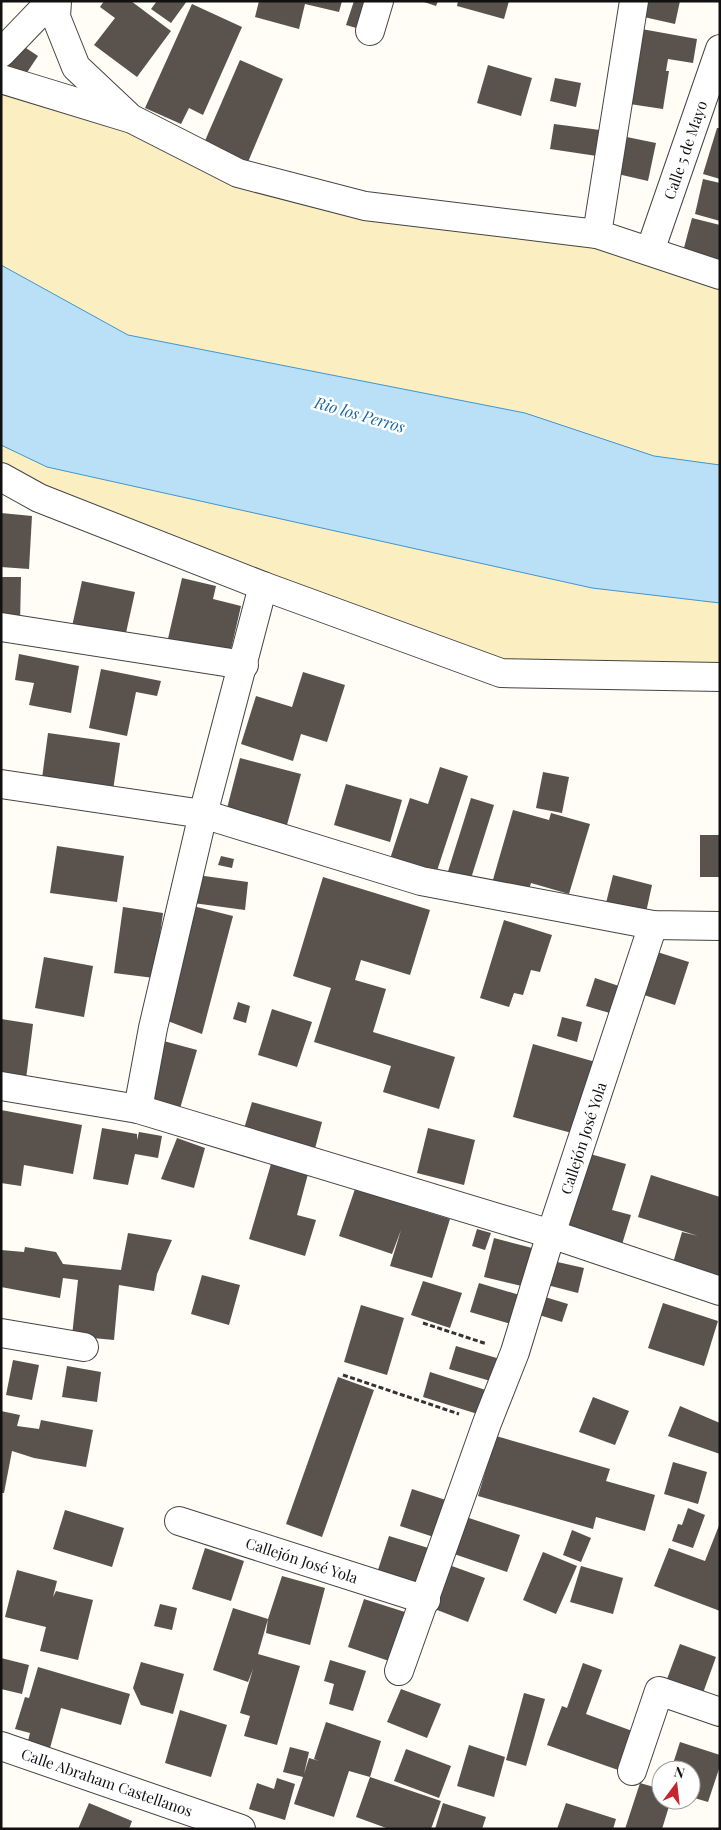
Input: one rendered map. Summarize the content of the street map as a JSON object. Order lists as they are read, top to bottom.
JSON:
{
  "streets": {
    "street": ["Calle 5 de Mayo", "Callejón José Yola", "Calle Abraham Castellanos"]
  },
  "water": ["Rio los Perros"],
  "north": "top"
}
